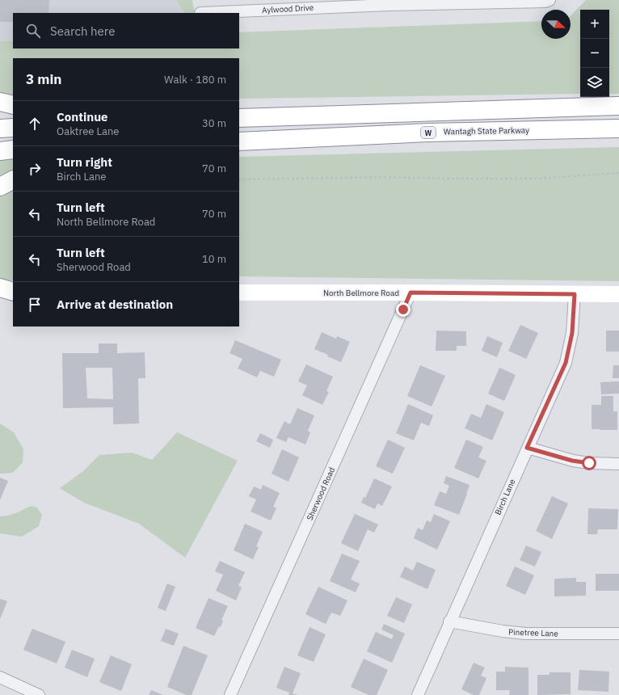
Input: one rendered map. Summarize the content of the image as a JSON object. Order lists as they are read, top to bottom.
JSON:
{
  "streets": {
    "highway": ["Wantagh State Parkway", "W"],
    "street": [
      "Aylwood Drive",
      "North Bellmore Road",
      "Sherwood Road",
      "Birch Lane",
      "Pinetree Lane"
    ]
  },
  "crossings": [
    ["North Bellmore Road", "Sherwood Road"],
    ["North Bellmore Road", "Birch Lane"],
    ["Birch Lane", "Pinetree Lane"]
  ],
  "north": "right",
  "page": {
    "map_buttons": ["+", "−"],
    "search": "Search here",
    "heading": ["3 min", "Walk · 180 m"],
    "list": [
      ["Continue", "Oaktree Lane", "30 m"],
      ["Turn right", "Birch Lane", "70 m"],
      ["Turn left", "North Bellmore Road", "70 m"],
      ["Turn left", "Sherwood Road", "10 m"],
      "Arrive at destination"
    ]
  }
}
